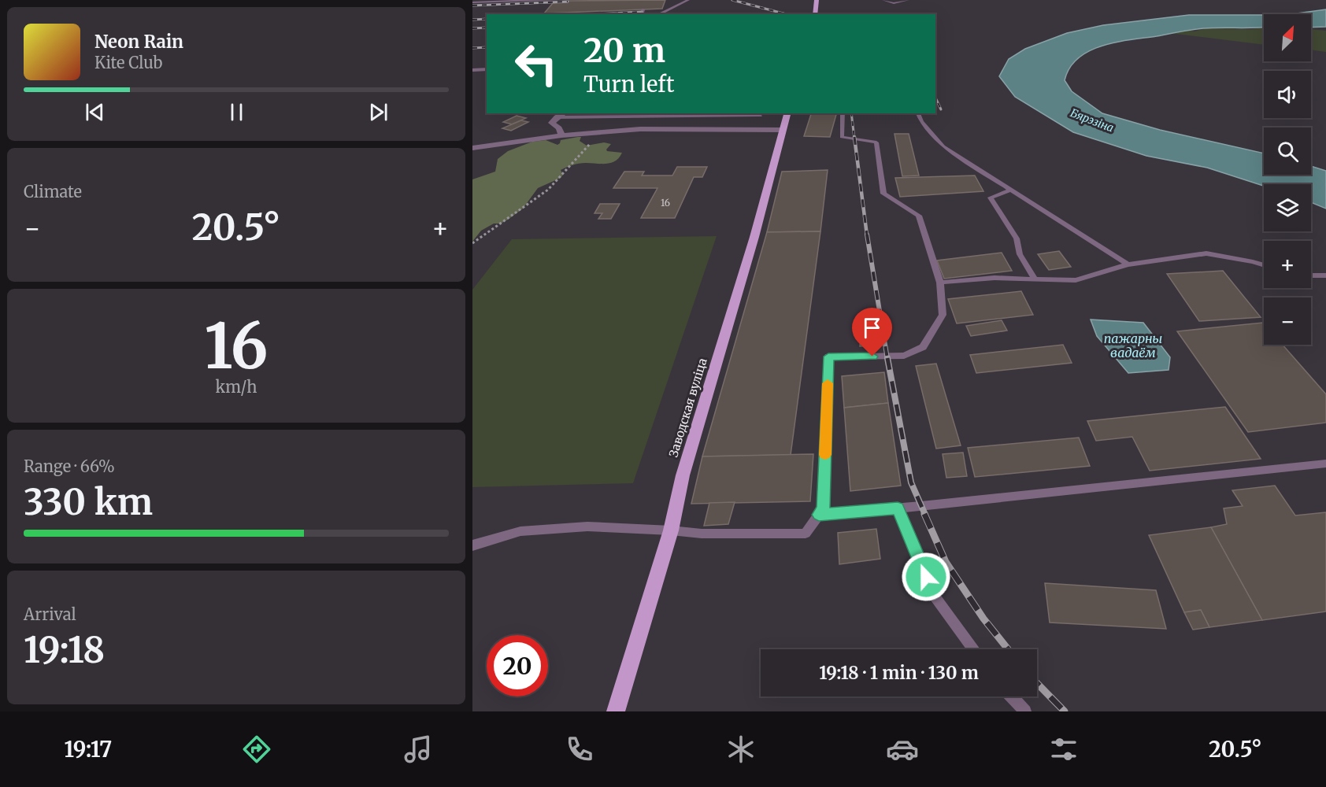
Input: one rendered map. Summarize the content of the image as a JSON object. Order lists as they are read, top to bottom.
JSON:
{
  "streets": {
    "main road": ["Заводская вуліца"]
  },
  "water": ["Бярэзіна", "пажарны вадаём"],
  "house_numbers": ["16"],
  "north": "top right",
  "page": {
    "map_buttons": ["+", "−"],
    "turn": ["20 m", "Turn left"],
    "song": ["Neon Rain", "Kite Club"],
    "tile": [
      "Climate",
      ["16", "km/h"],
      ["Range · 66%", "330 km"],
      ["Arrival", "19:18"]
    ],
    "heat": ["−", "20.5°", "+"],
    "limit": "20",
    "trip": "19:18 · 1 min · 130 m",
    "tabs": ["19:17", "20.5°"]
  }
}
